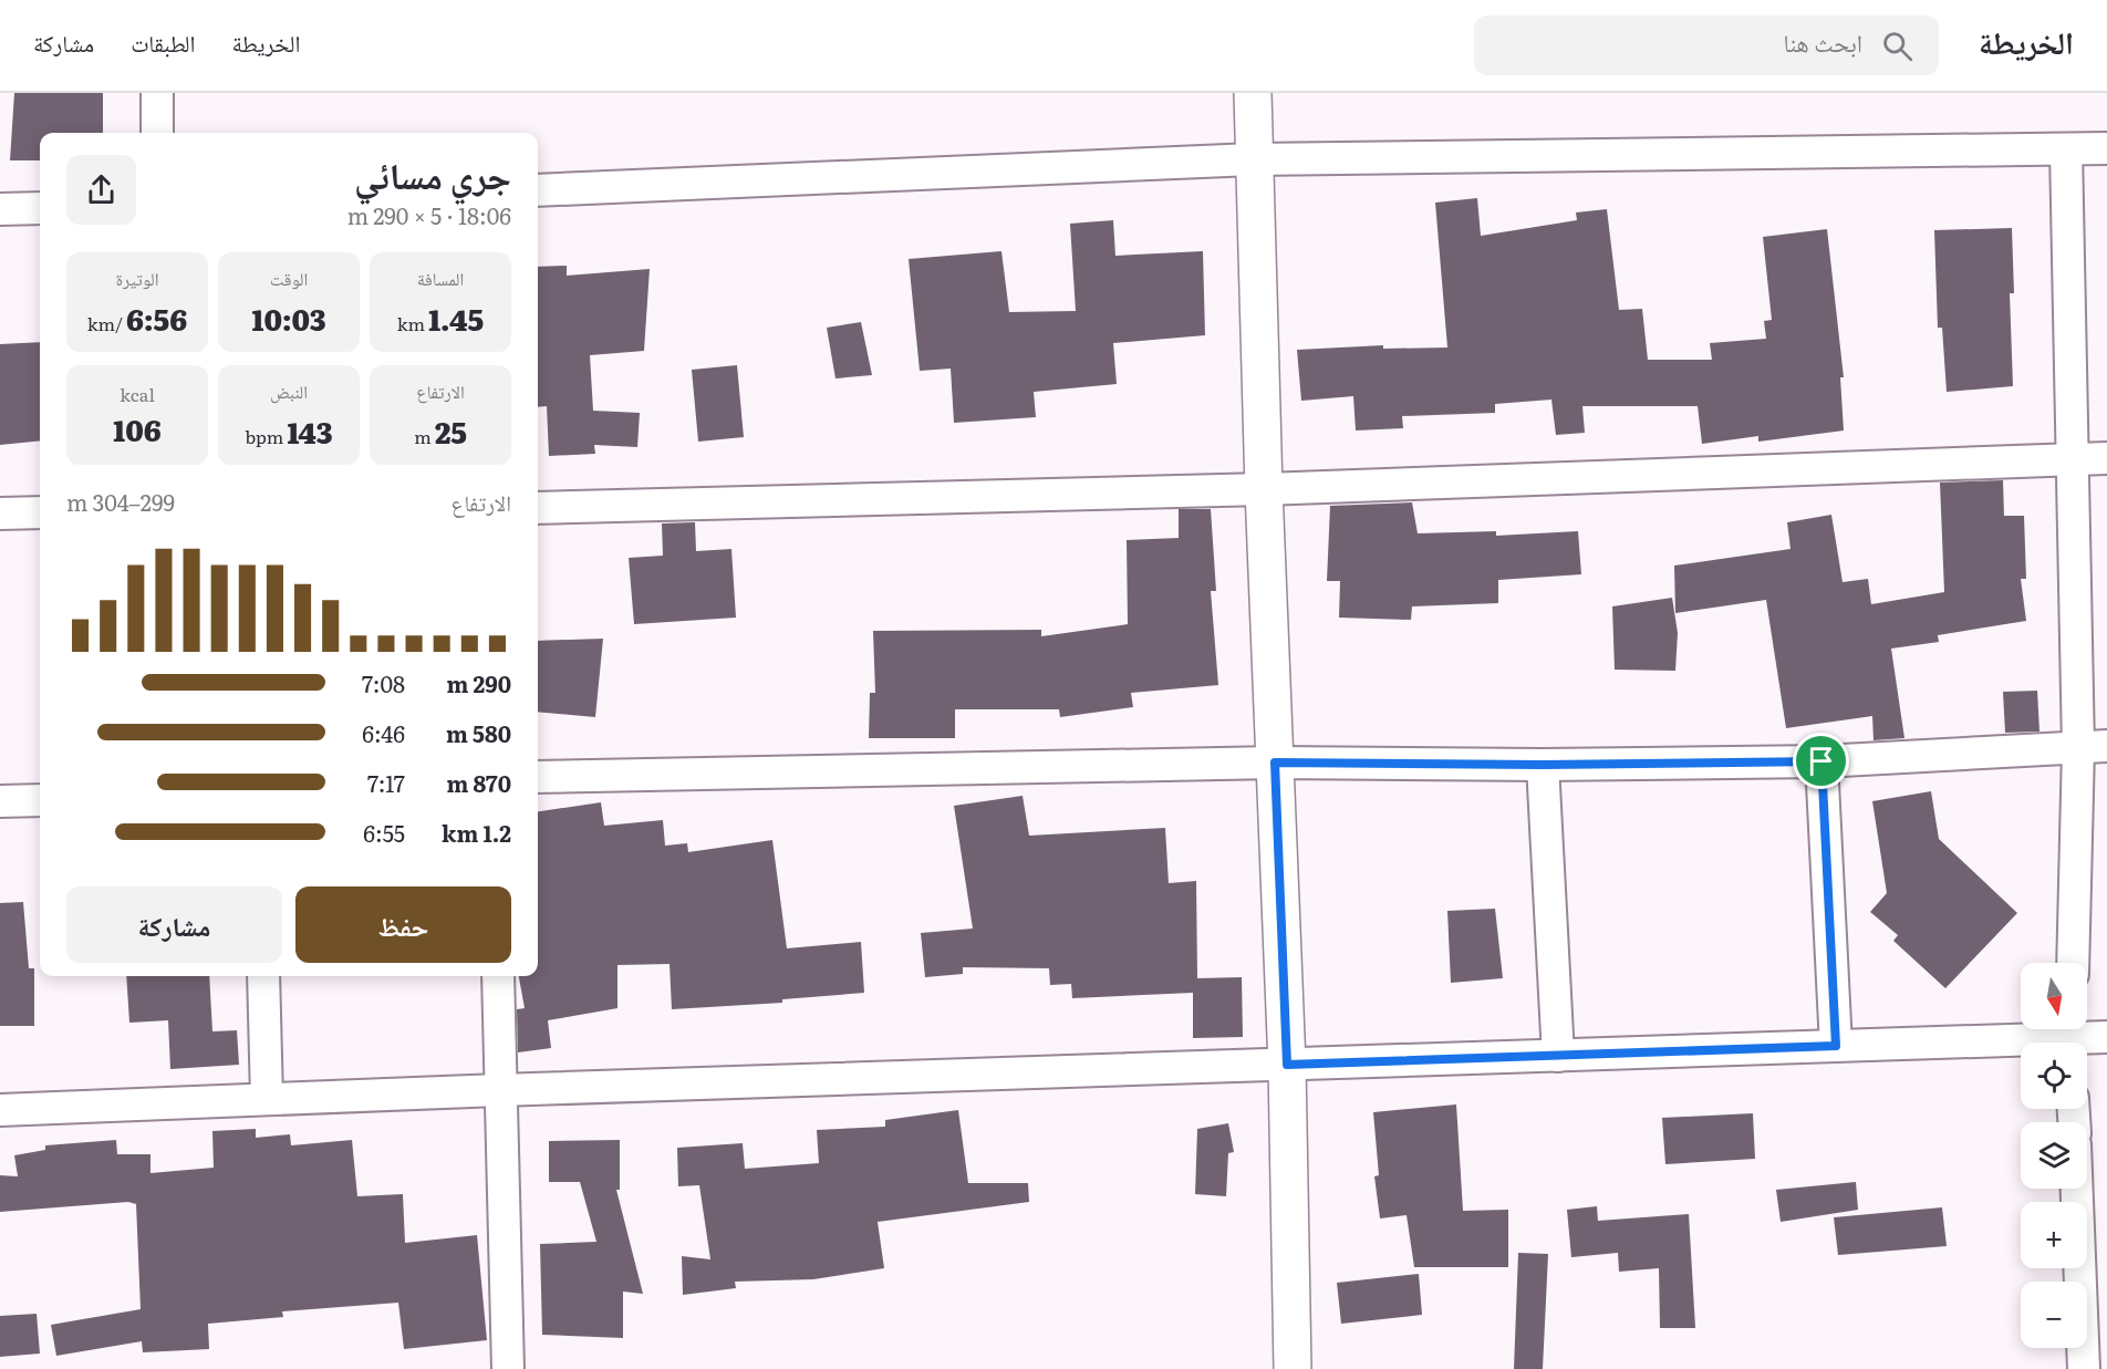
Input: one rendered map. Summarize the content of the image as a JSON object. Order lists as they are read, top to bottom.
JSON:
{
  "north": "bottom",
  "page": {
    "header": "الخريطة",
    "search": "ابحث هنا",
    "nav": ["الخريطة", "الطبقات", "مشاركة"],
    "heading": ["جري مسائي", "18:06 · 5 × 290 m"],
    "stats": [
      ["المسافة", "1.45 km"],
      ["الوقت", "10:03"],
      ["الوتيرة", "6:56 /km"],
      ["الارتفاع", "25 m"],
      ["النبض", "143 bpm"],
      ["kcal", "106"]
    ],
    "chart": ["الارتفاع", "299–304 m"],
    "list": [
      {
        "name": "290 m",
        "note": "7:08"
      },
      {
        "name": "580 m",
        "note": "6:46"
      },
      {
        "name": "870 m",
        "note": "7:17"
      },
      {
        "name": "1.2 km",
        "note": "6:55"
      }
    ],
    "buttons": ["حفظ", "مشاركة"],
    "map_buttons": ["+", "−"]
  }
}
